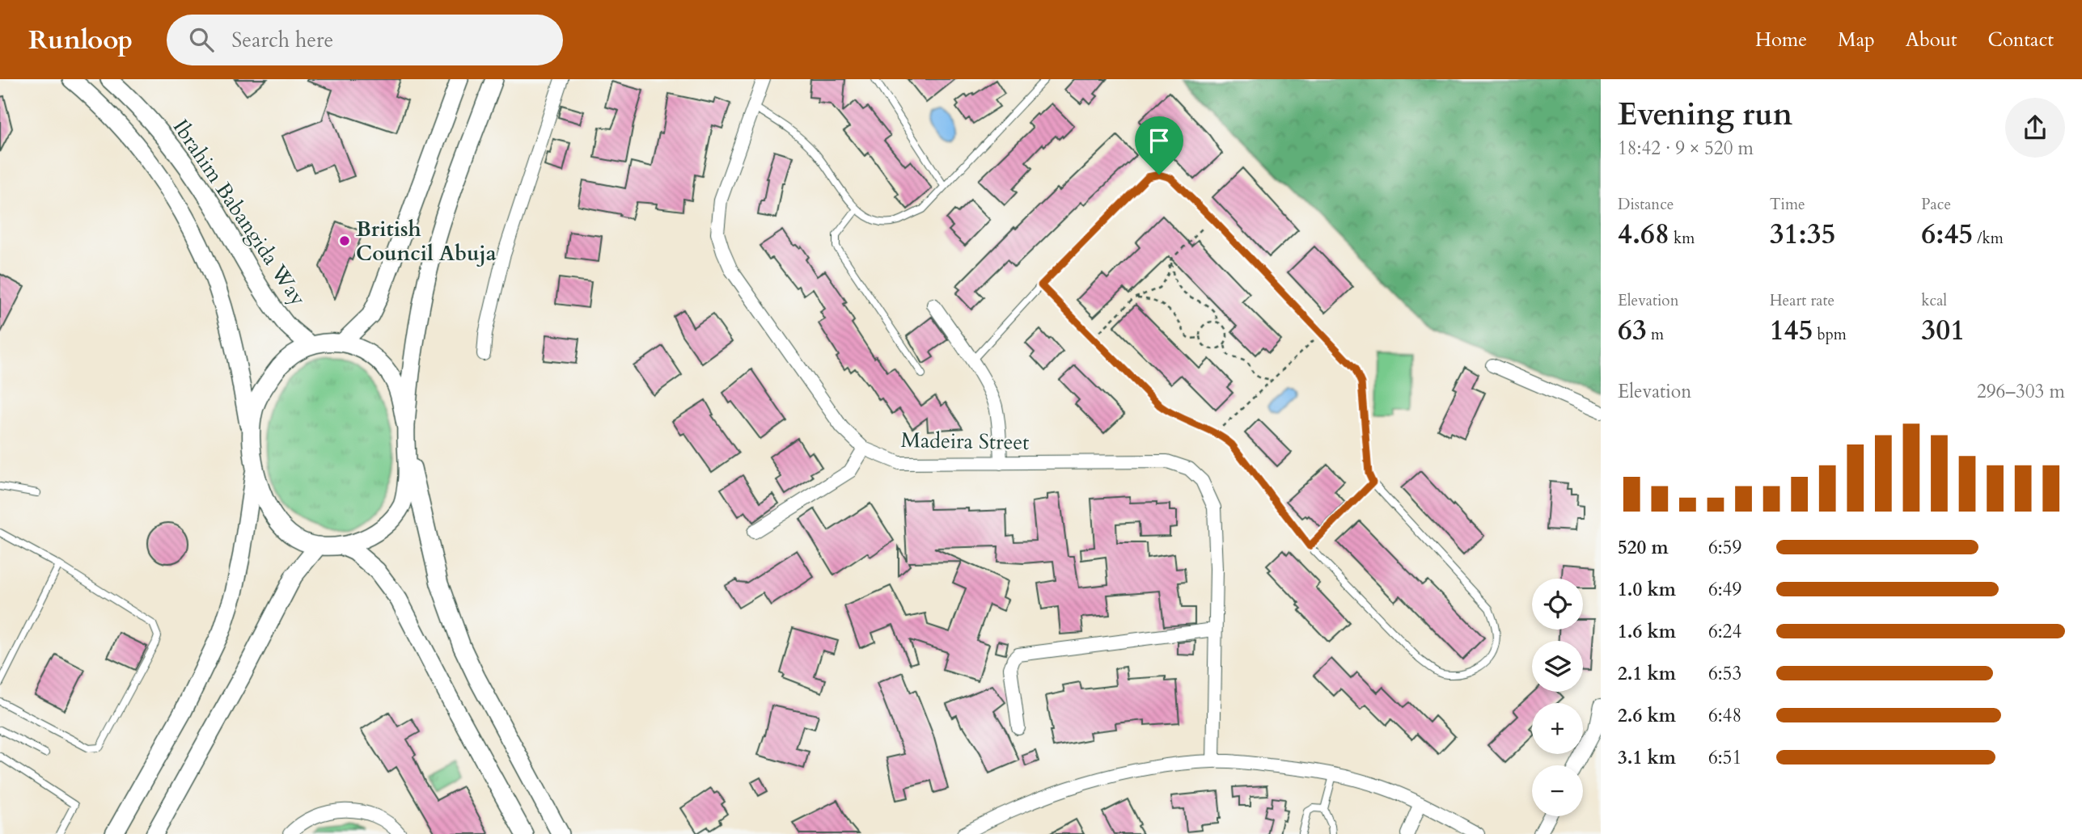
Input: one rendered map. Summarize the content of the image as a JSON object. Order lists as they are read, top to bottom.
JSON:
{
  "streets": {
    "main road": ["Ibrahim Babangida Way"],
    "street": ["Madeira Street"]
  },
  "places": ["British Council Abuja"],
  "page": {
    "header": "Runloop",
    "search": "Search here",
    "nav": [
      "Home",
      "Map",
      "About",
      "Contact"
    ],
    "heading": ["Evening run", "18:42 · 9 × 520 m"],
    "stats": [
      ["Distance", "4.68 km"],
      ["Time", "31:35"],
      ["Pace", "6:45 /km"],
      ["Elevation", "63 m"],
      ["Heart rate", "145 bpm"],
      ["kcal", "301"]
    ],
    "chart": ["Elevation", "296–303 m"],
    "list": [
      {
        "name": "520 m",
        "note": "6:59"
      },
      {
        "name": "1.0 km",
        "note": "6:49"
      },
      {
        "name": "1.6 km",
        "note": "6:24"
      },
      {
        "name": "2.1 km",
        "note": "6:53"
      },
      {
        "name": "2.6 km",
        "note": "6:48"
      },
      {
        "name": "3.1 km",
        "note": "6:51"
      }
    ],
    "map_buttons": ["+", "−"]
  }
}
